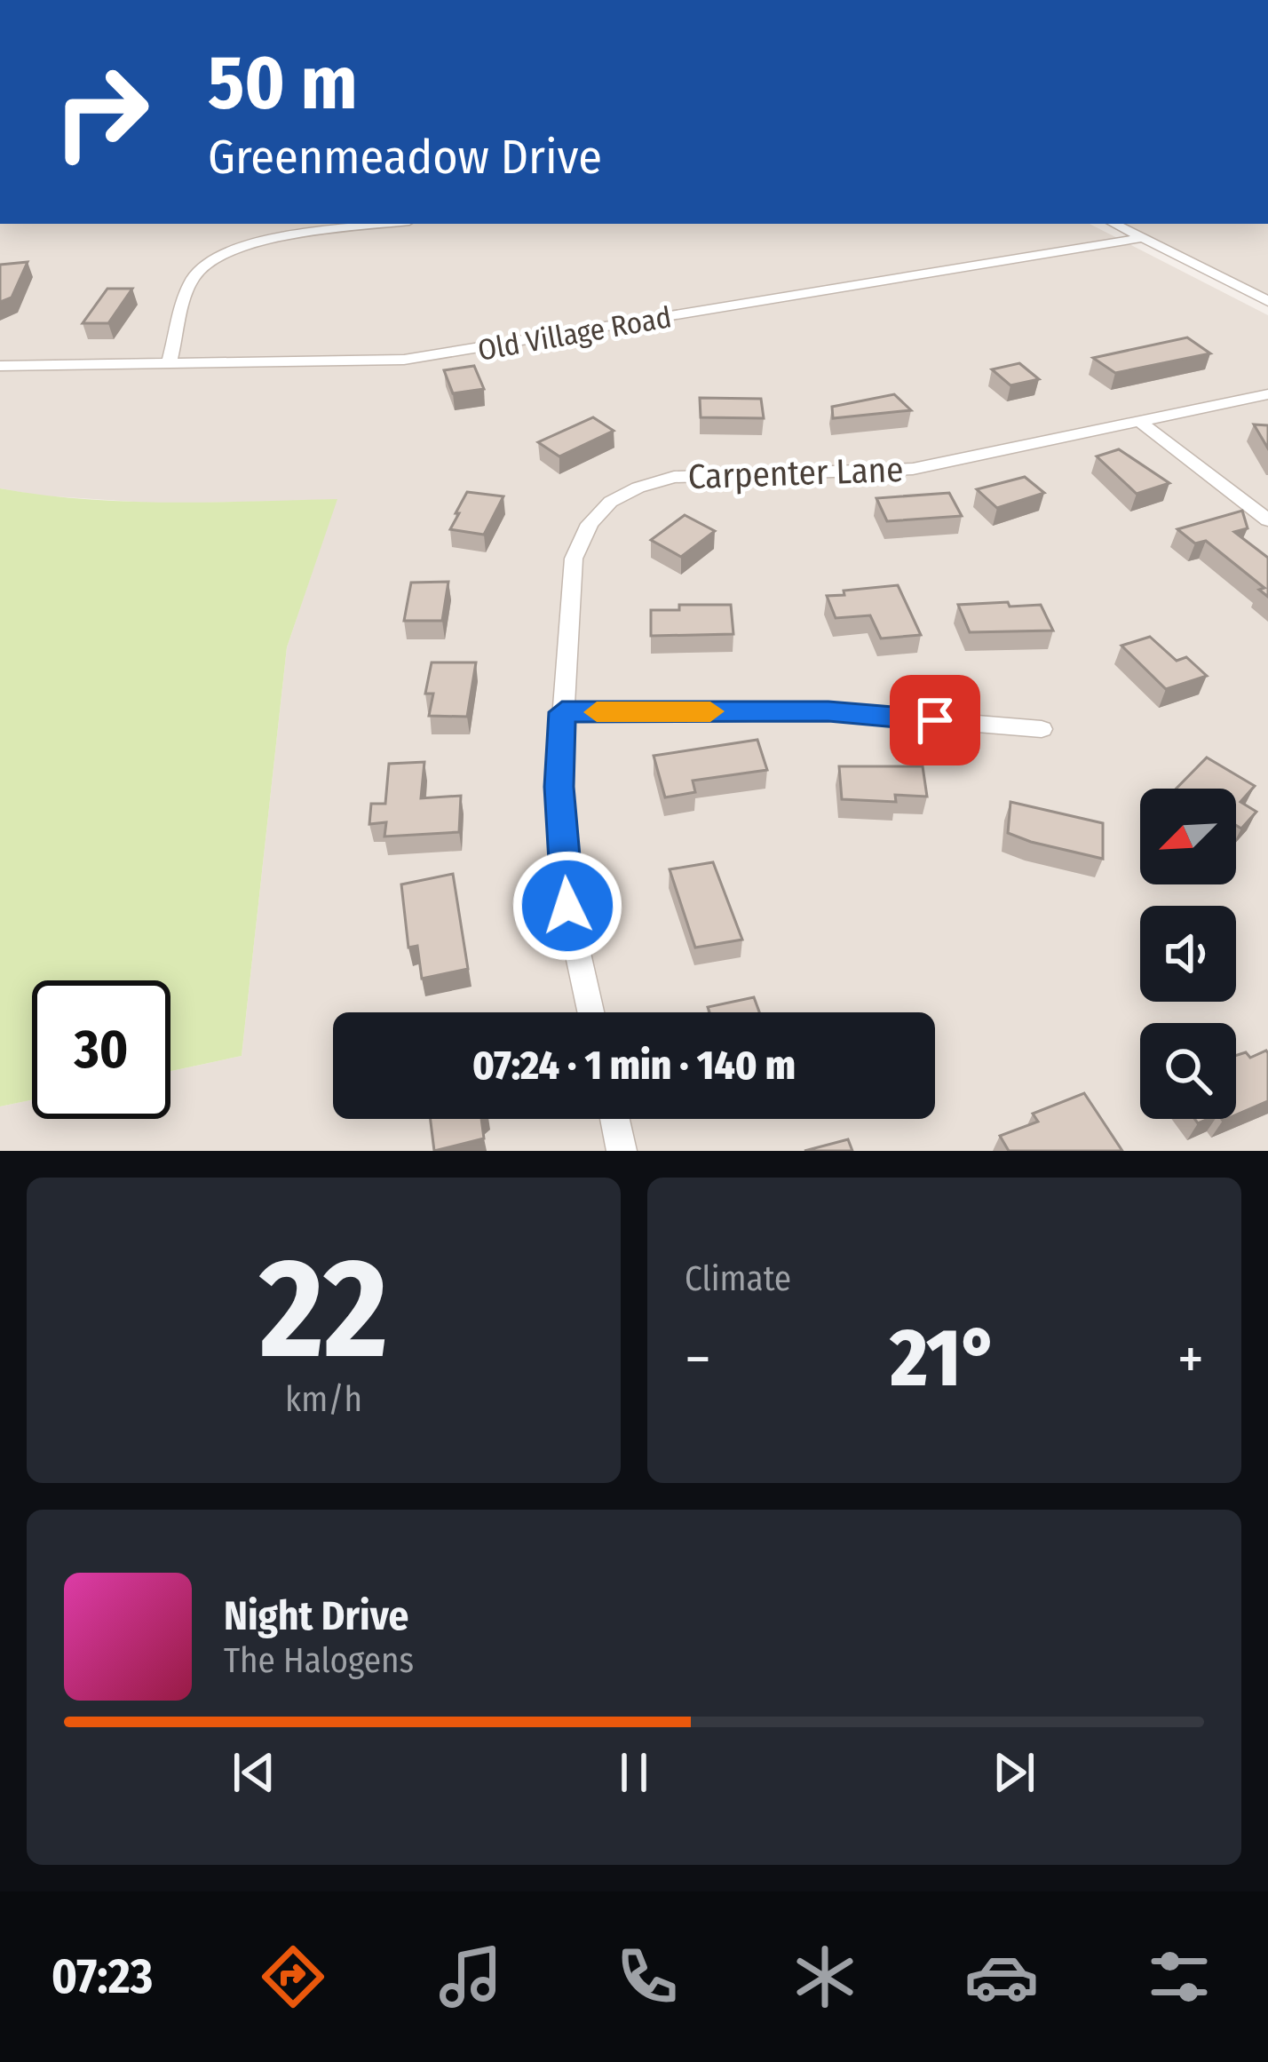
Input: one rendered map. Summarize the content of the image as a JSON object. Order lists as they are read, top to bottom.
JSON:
{
  "streets": {
    "street": ["Old Village Road", "Carpenter Lane"]
  },
  "north": "bottom left",
  "page": {
    "turn": ["50 m", "Greenmeadow Drive"],
    "limit": "30",
    "trip": "07:24 · 1 min · 140 m",
    "tile": [
      ["22", "km/h"],
      "Climate"
    ],
    "heat": ["−", "21°", "+"],
    "song": ["Night Drive", "The Halogens"],
    "tabs": "07:23"
  }
}
